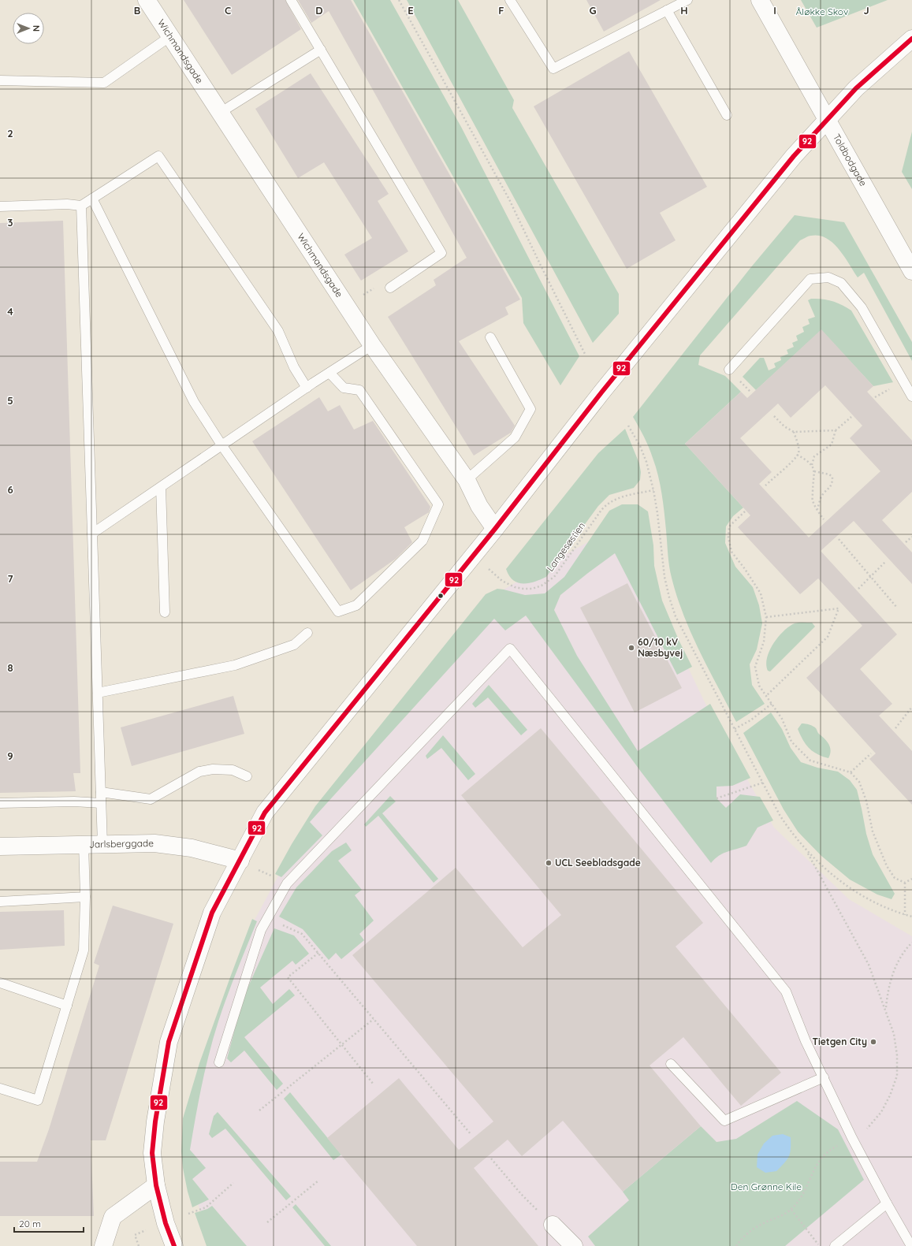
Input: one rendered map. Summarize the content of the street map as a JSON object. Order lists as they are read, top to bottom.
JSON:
{
  "streets": {
    "street": ["Wichmandsgade", "Toldbodgade", "Jarlsberggade"],
    "path": ["Langesøstien"]
  },
  "parks": ["Åløkke Skov", "Den Grønne Kile"],
  "places": ["60/10 kV Næsbyvej", "UCL Seebladsgade", "Tietgen City"],
  "lines": ["transit line 92"],
  "scale_bar": "20 m",
  "north": "right",
  "grid": {
    "columns": [
      "B",
      "C",
      "D",
      "E",
      "F",
      "G",
      "H",
      "I",
      "J"
    ],
    "rows": [
      "2",
      "3",
      "4",
      "5",
      "6",
      "7",
      "8",
      "9"
    ]
  }
}
